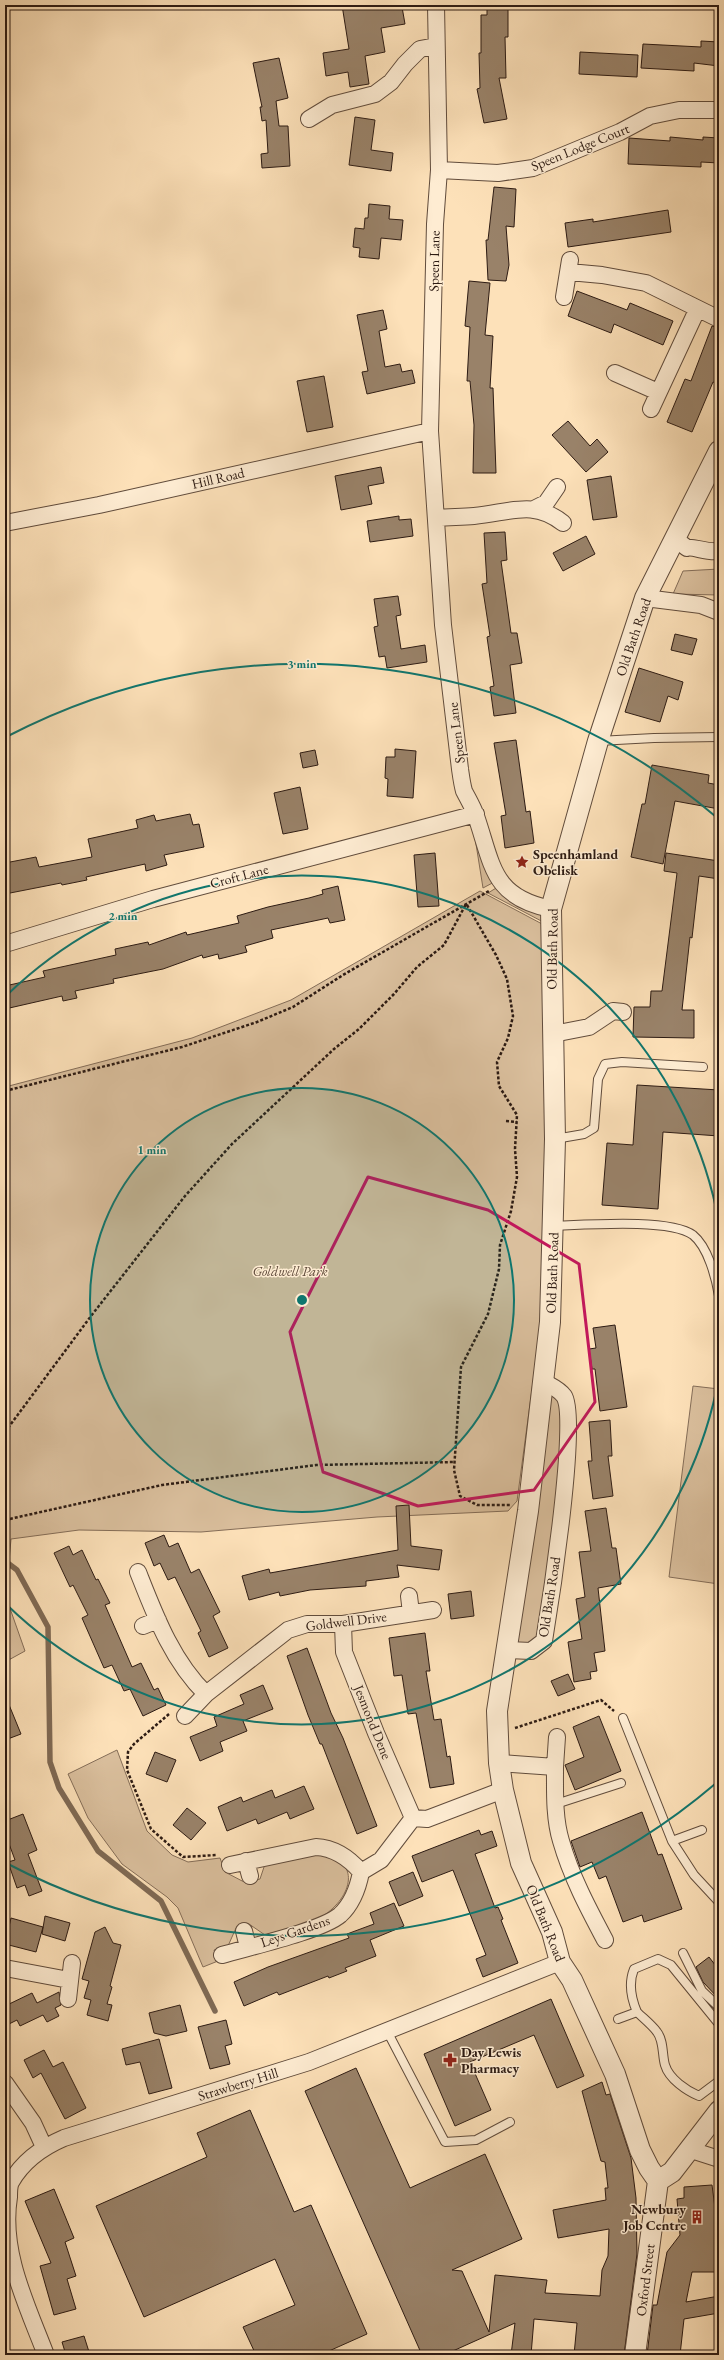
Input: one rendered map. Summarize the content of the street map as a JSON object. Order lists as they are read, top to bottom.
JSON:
{
  "streets": {
    "street": [
      "Speen Lodge Court",
      "Speen Lane",
      "Hill Road",
      "Old Bath Road",
      "Croft Lane",
      "Goldwell Drive",
      "Jesmond Dene",
      "Leys Gardens",
      "Strawberry Hill",
      "Oxford Street"
    ]
  },
  "crossings": [
    ["Speen Lodge Court", "Speen Lane"],
    ["Speen Lane", "Hill Road"],
    ["Speen Lane", "Old Bath Road"],
    ["Speen Lane", "Croft Lane"],
    ["Old Bath Road", "Strawberry Hill"],
    ["Old Bath Road", "Oxford Street"],
    ["Goldwell Drive", "Jesmond Dene"]
  ],
  "parks": ["Goldwell Park"],
  "places": {
    "place": ["Speenhamland Obelisk"],
    "pharmacy": ["Day Lewis Pharmacy"],
    "building": ["Newbury Job Centre"]
  },
  "rings": ["3 min", "2 min", "1 min"]
}
